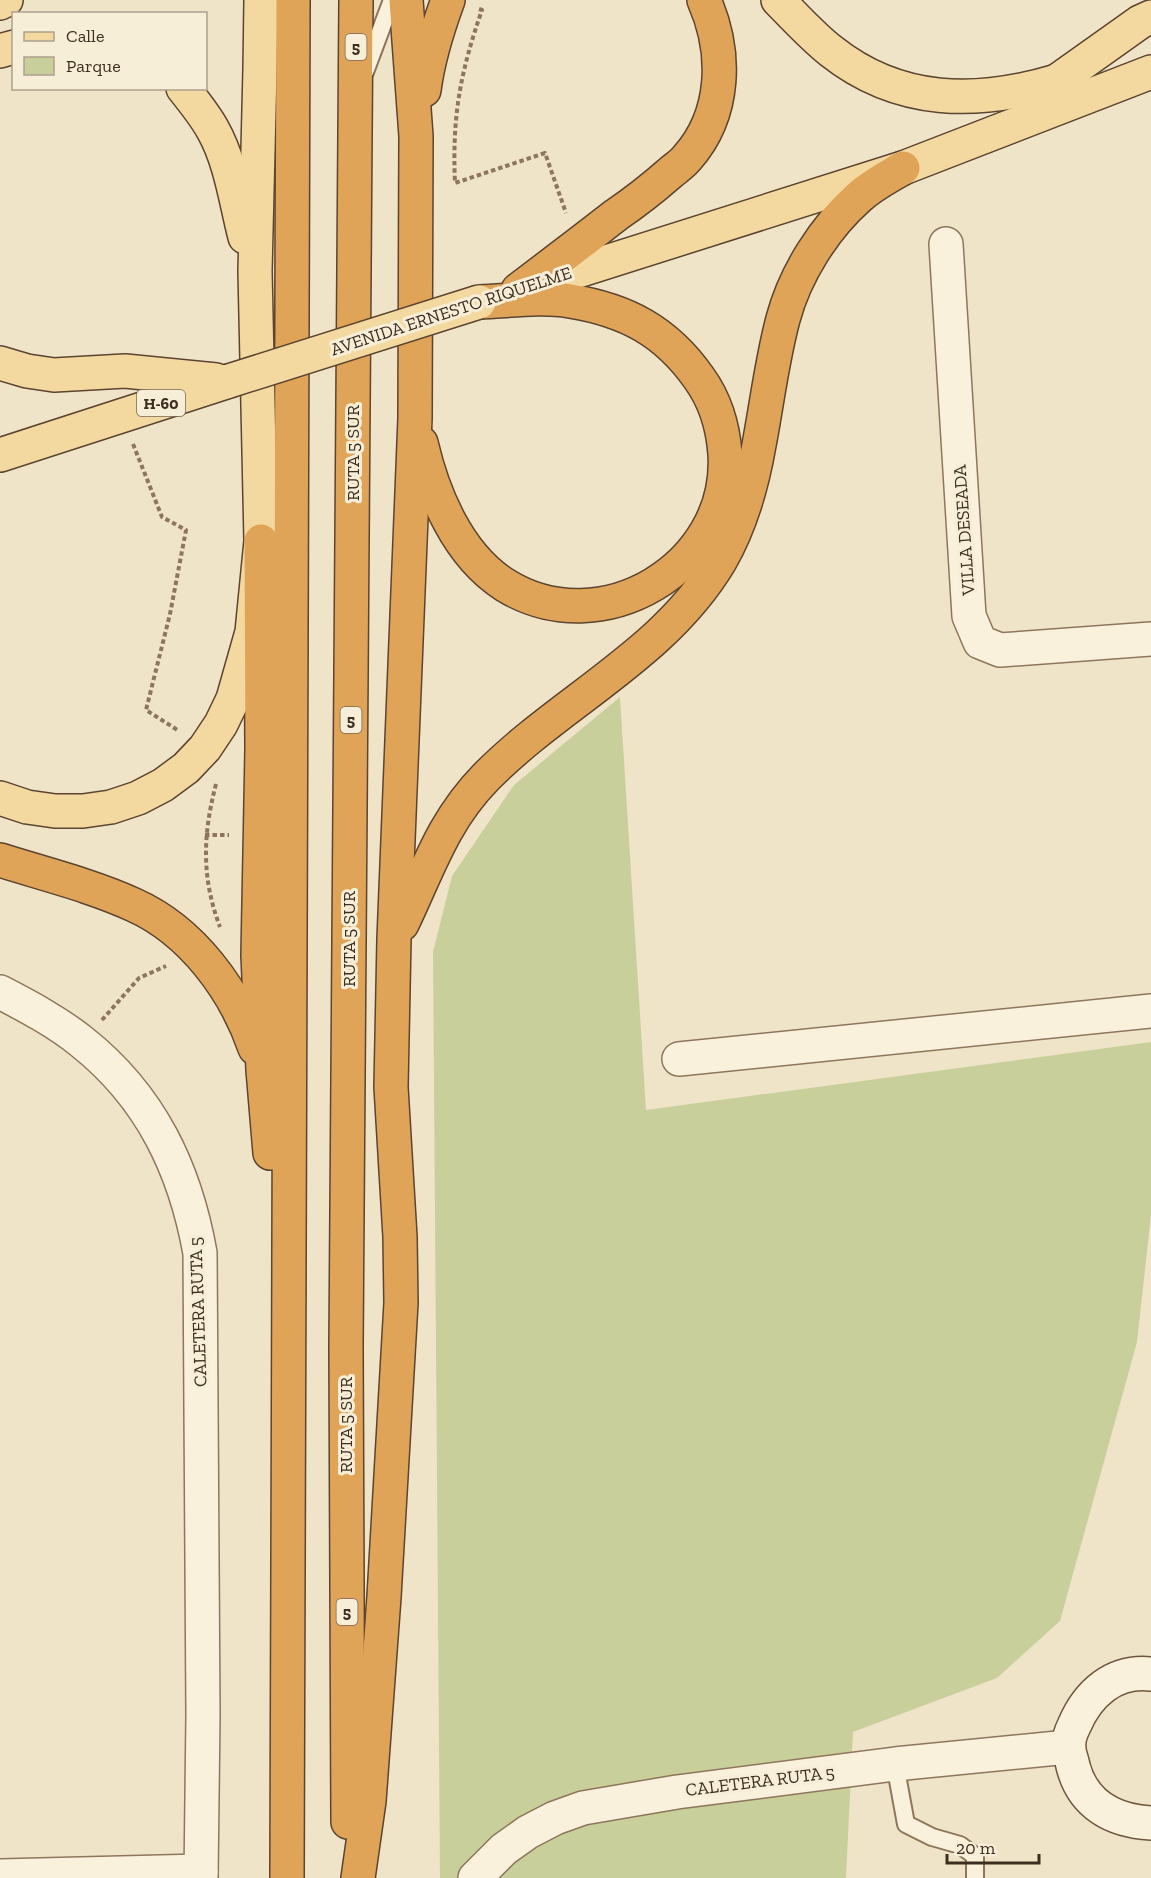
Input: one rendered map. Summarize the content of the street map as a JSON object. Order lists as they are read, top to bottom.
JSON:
{
  "streets": {
    "highway": ["5", "RUTA 5 SUR"],
    "main road": ["AVENIDA ERNESTO RIQUELME", "H-60"],
    "street": ["VILLA DESEADA", "CALETERA RUTA 5"]
  },
  "legend": ["Calle", "Parque"],
  "scale_bar": "20 m"
}
